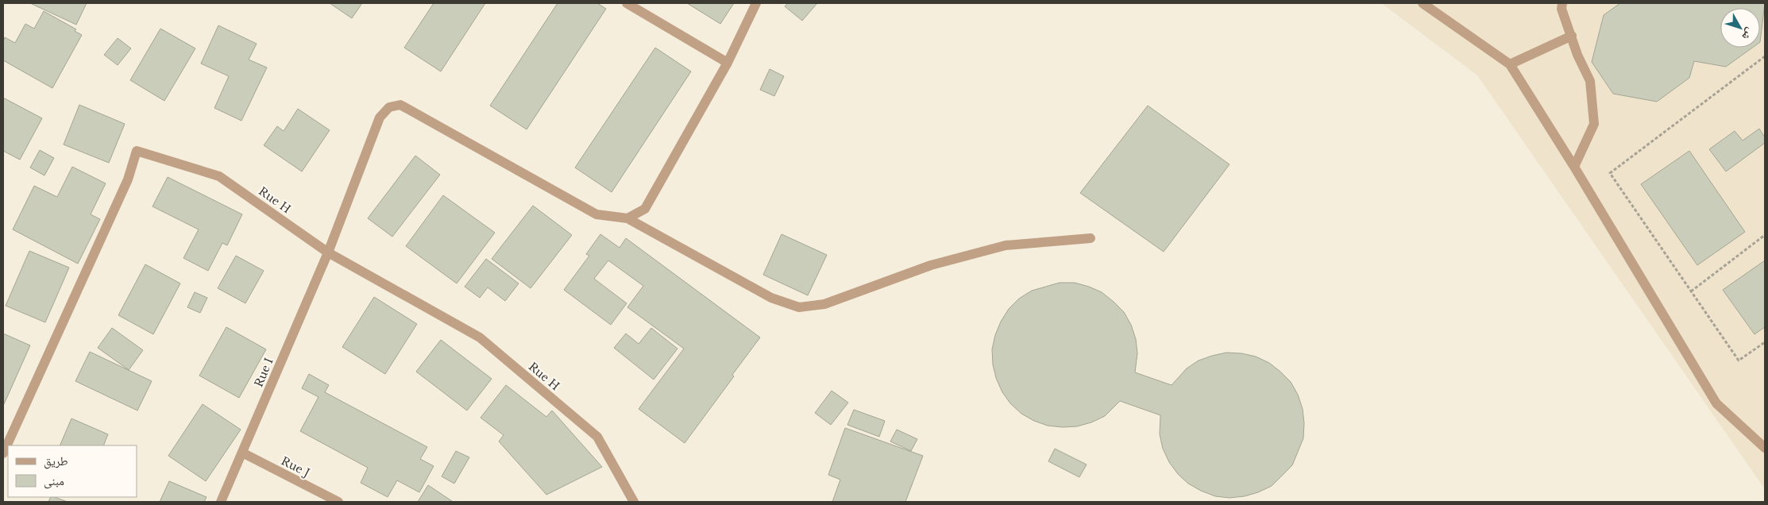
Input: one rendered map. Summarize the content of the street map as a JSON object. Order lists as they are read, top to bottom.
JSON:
{
  "streets": {
    "street": ["Rue H", "Rue I", "Rue J"]
  },
  "crossings": [
    ["Rue H", "Rue I"],
    ["Rue I", "Rue J"]
  ],
  "legend": ["طريق", "مبنى"],
  "north": "bottom right"
}
